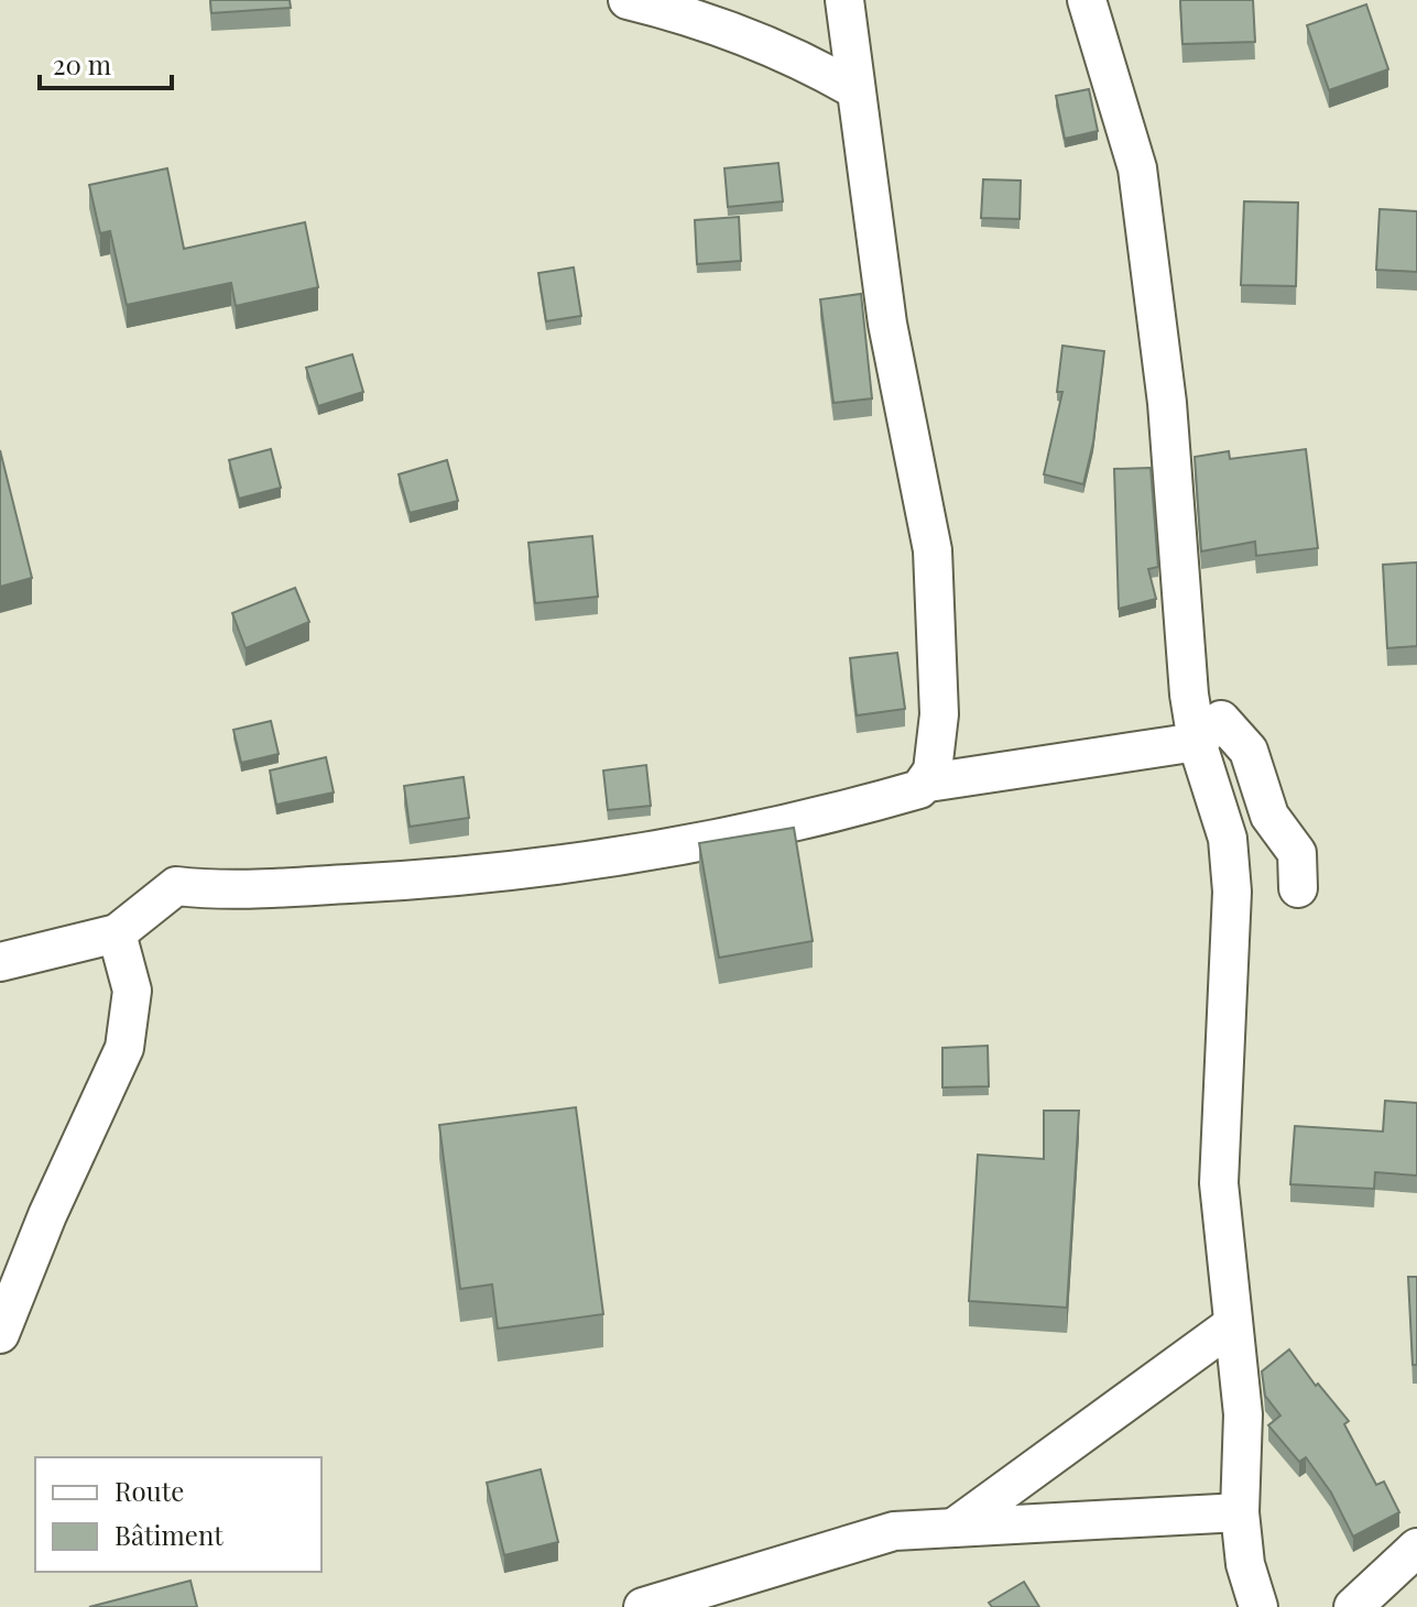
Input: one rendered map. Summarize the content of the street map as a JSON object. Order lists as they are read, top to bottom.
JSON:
{
  "legend": ["Route", "Bâtiment"],
  "scale_bar": "20 m"
}
